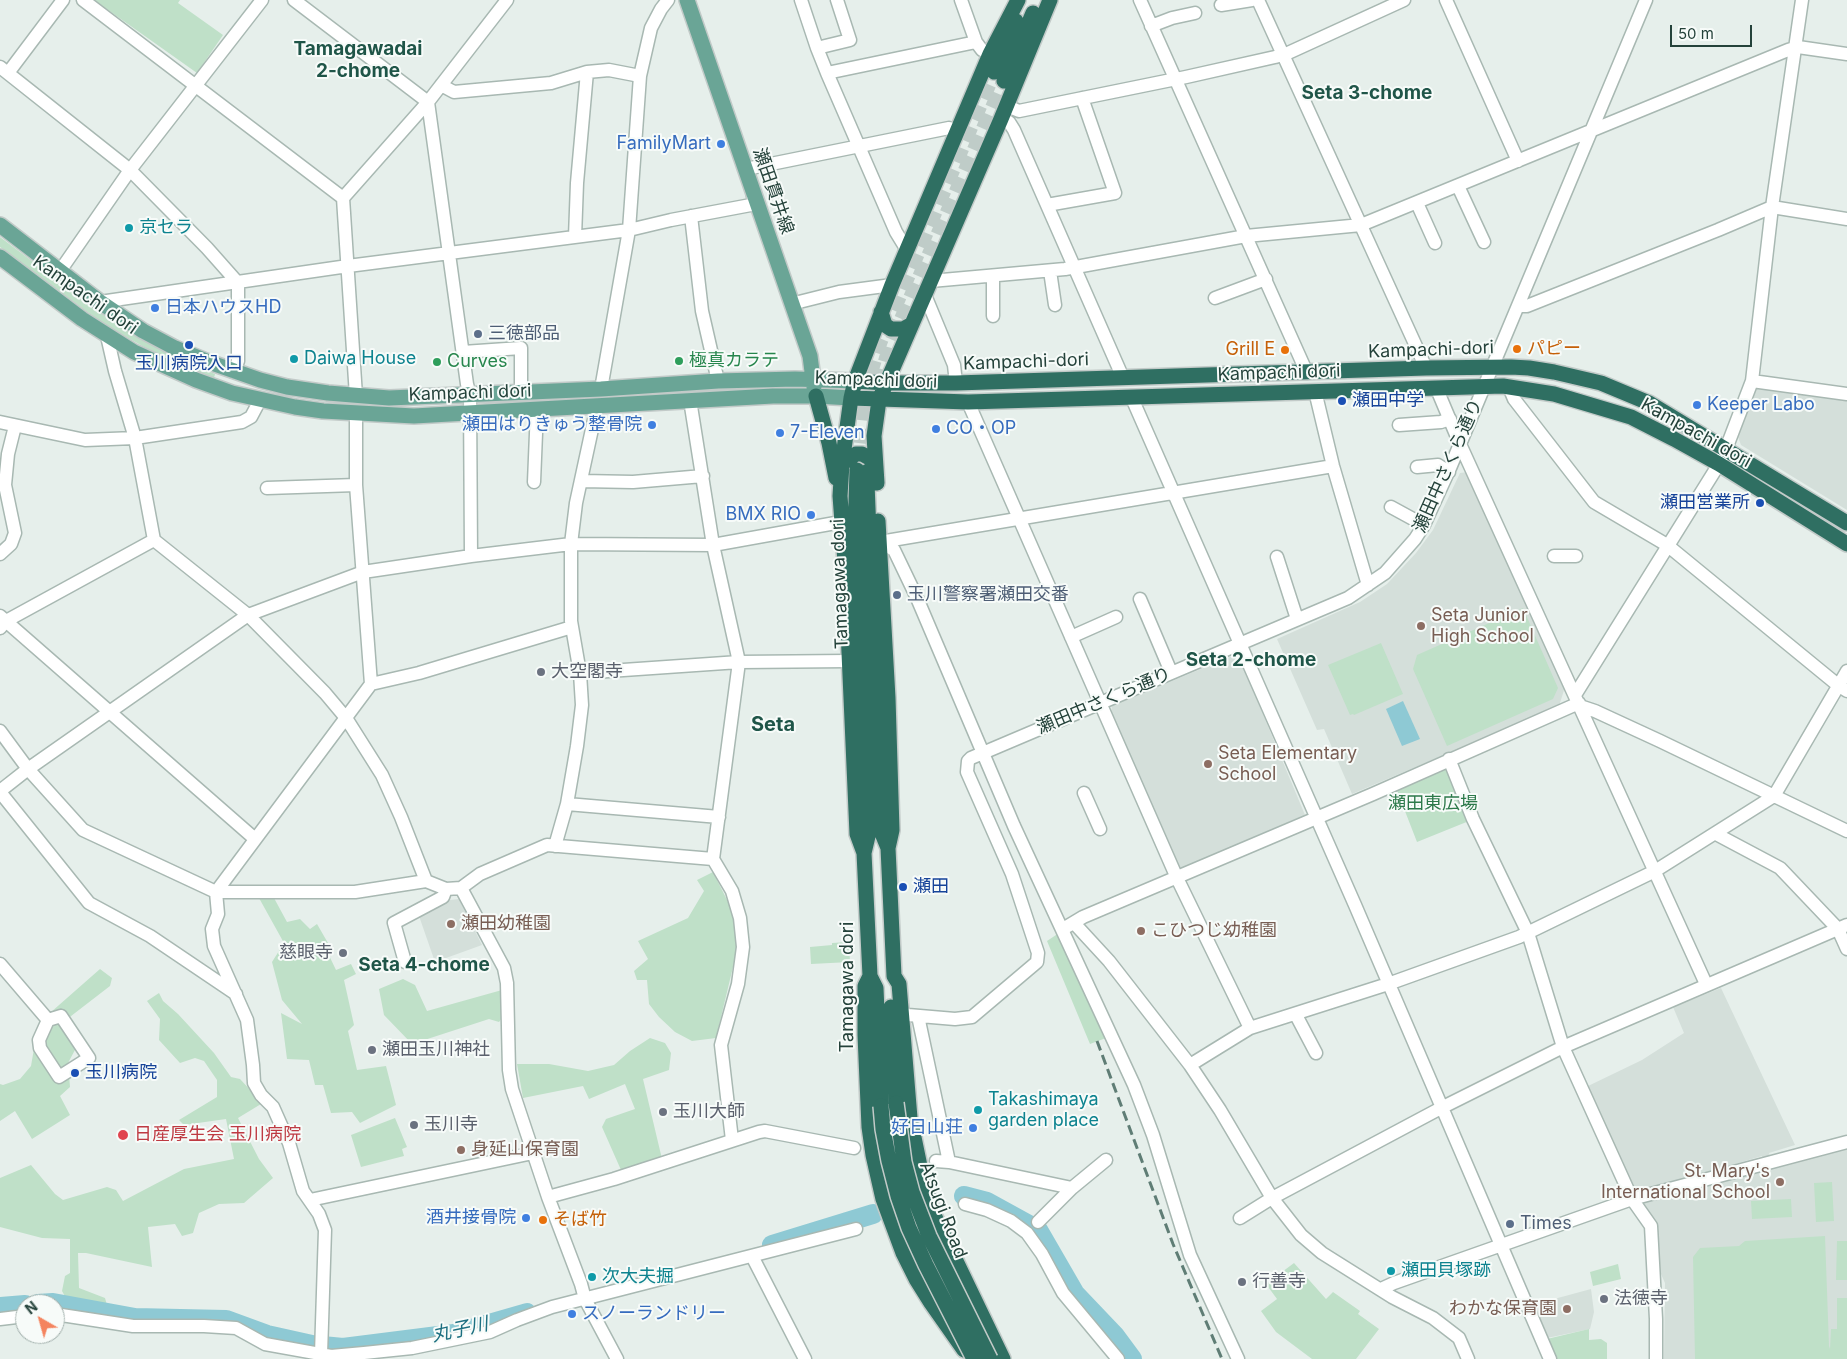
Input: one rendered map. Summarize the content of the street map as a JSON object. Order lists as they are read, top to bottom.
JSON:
{
  "streets": {
    "highway": [
      "Kampachi dori",
      "Kampachi-dori",
      "Tamagawa dori",
      "Atsugi Road"
    ],
    "main road": ["瀬田貫井線"],
    "street": ["瀬田中さくら通り"]
  },
  "crossings": [
    ["瀬田貫井線", "Kampachi dori"],
    ["Kampachi dori", "Kampachi-dori"],
    ["Kampachi dori", "瀬田中さくら通り"],
    ["Kampachi-dori", "瀬田中さくら通り"],
    ["Tamagawa dori", "Atsugi Road"]
  ],
  "districts": [
    "Tamagawadai 2-chome",
    "Seta 3-chome",
    "Seta 2-chome",
    "Seta",
    "Seta 4-chome"
  ],
  "water": ["丸子川"],
  "parks": ["瀬田東広場"],
  "places": [
    "FamilyMart",
    "京セラ",
    "日本ハウスHD",
    "三徳部品",
    "玉川病院入口",
    "パピー",
    "Grill E",
    "Daiwa House",
    "極真カラテ",
    "Curves",
    "瀬田中学",
    "Keeper Labo",
    "瀬田はりきゅう整骨院",
    "CO・OP",
    "7-Eleven",
    "瀬田営業所",
    "BMX RIO",
    "玉川警察署瀬田交番",
    "Seta Junior High School",
    "大空閣寺",
    "Seta Elementary School",
    "瀬田",
    "瀬田幼稚園",
    "こひつじ幼稚園",
    "慈眼寺",
    "瀬田玉川神社",
    "玉川病院",
    "Takashimaya garden place",
    "玉川大師",
    "玉川寺",
    "好日山荘",
    "日産厚生会 玉川病院",
    "身延山保育園",
    "St. Mary's International School",
    "酒井接骨院",
    "そば竹",
    "Times",
    "瀬田貝塚跡",
    "次大夫掘",
    "行善寺",
    "法徳寺",
    "わかな保育園",
    "スノーランドリー"
  ],
  "scale_bar": "50 m",
  "north": "top left"
}
